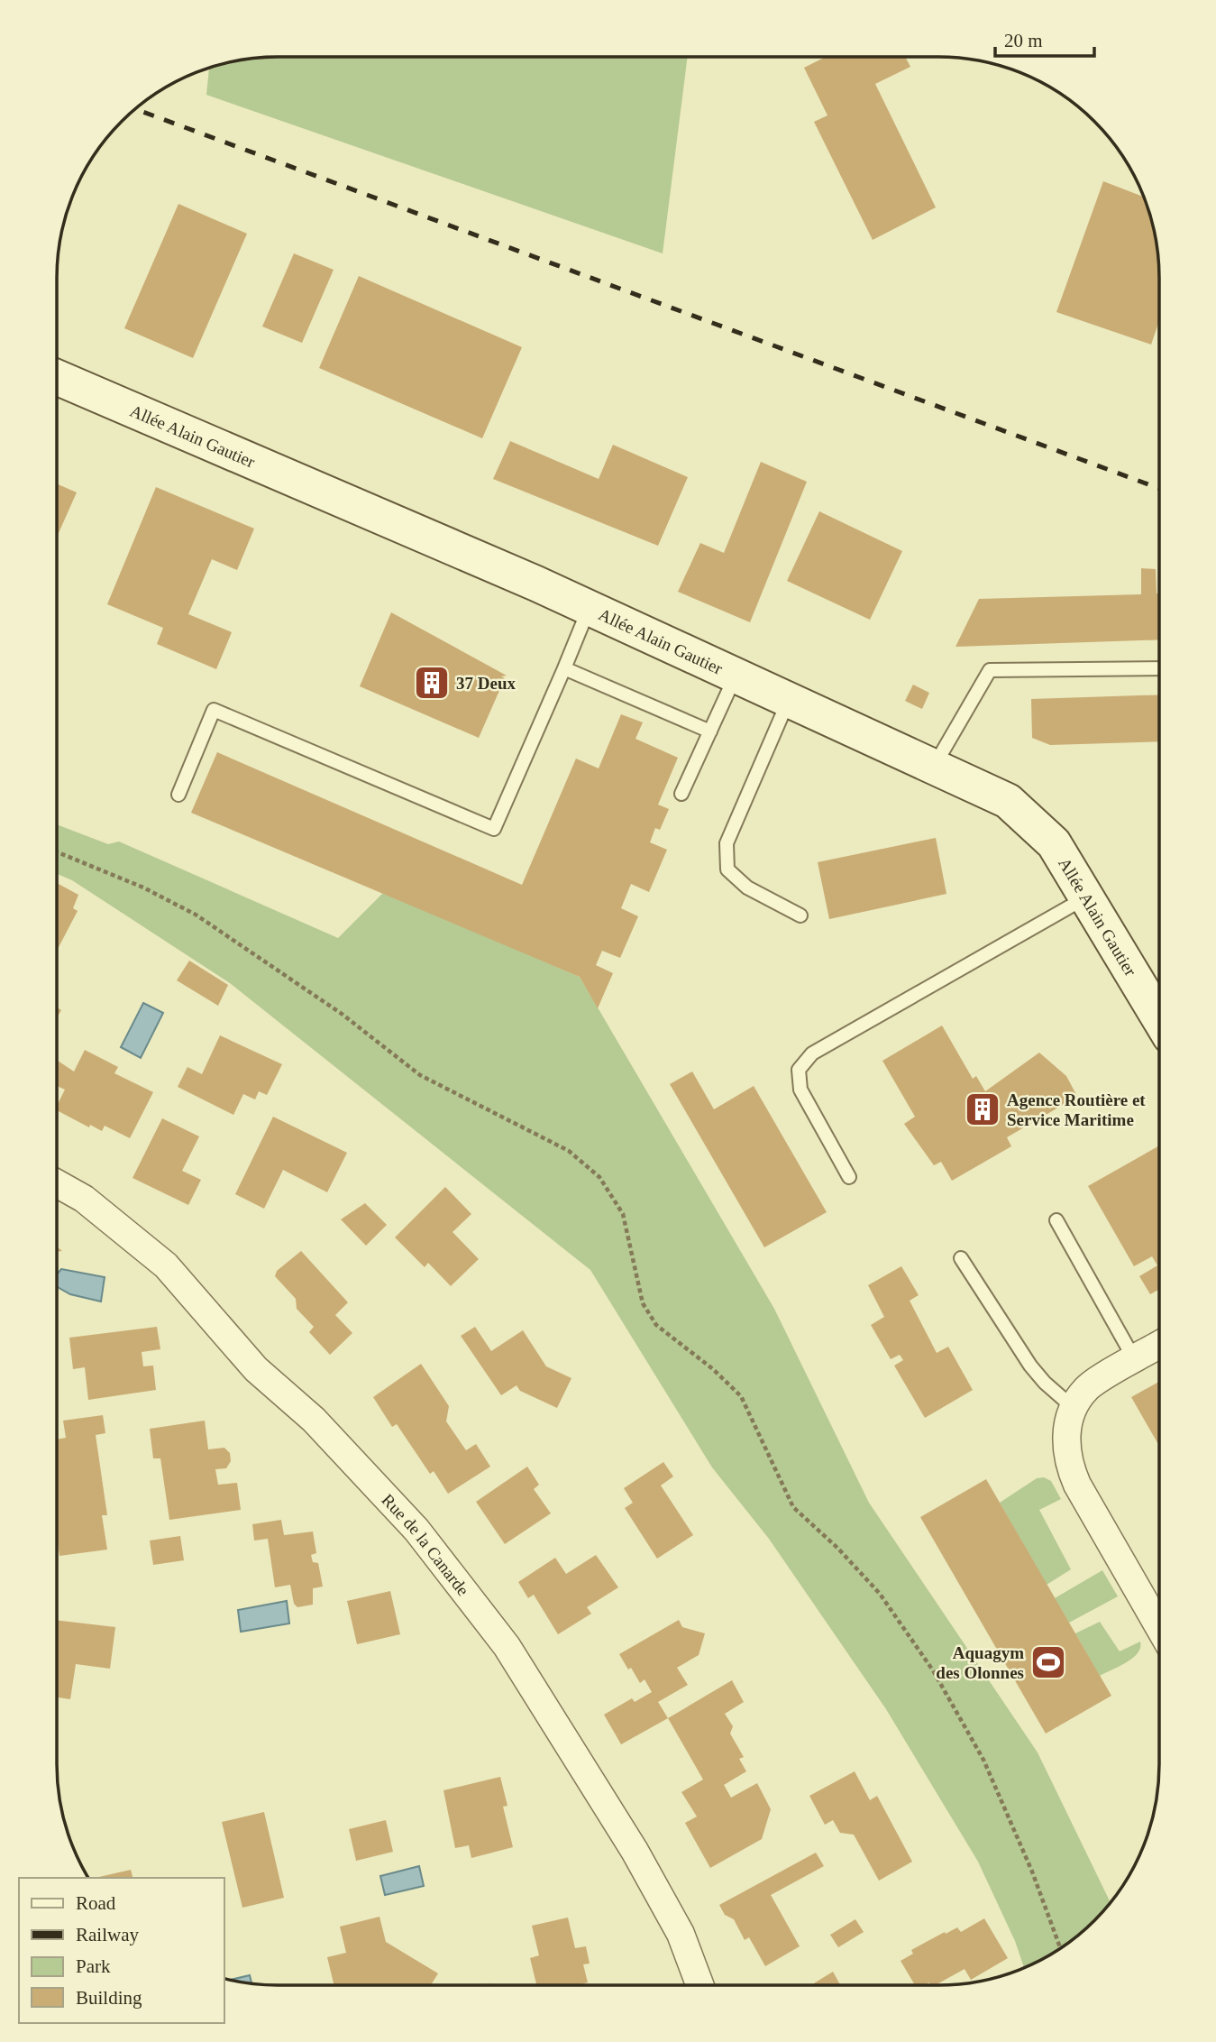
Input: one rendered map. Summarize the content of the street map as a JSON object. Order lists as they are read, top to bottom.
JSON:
{
  "streets": {
    "street": ["Allée Alain Gautier", "Rue de la Canarde"]
  },
  "places": {
    "building": ["37 Deux", "Agence Routière et Service Maritime"],
    "sports": ["Aquagym des Olonnes"]
  },
  "legend": [
    "Road",
    "Railway",
    "Park",
    "Building"
  ],
  "scale_bar": "20 m"
}
